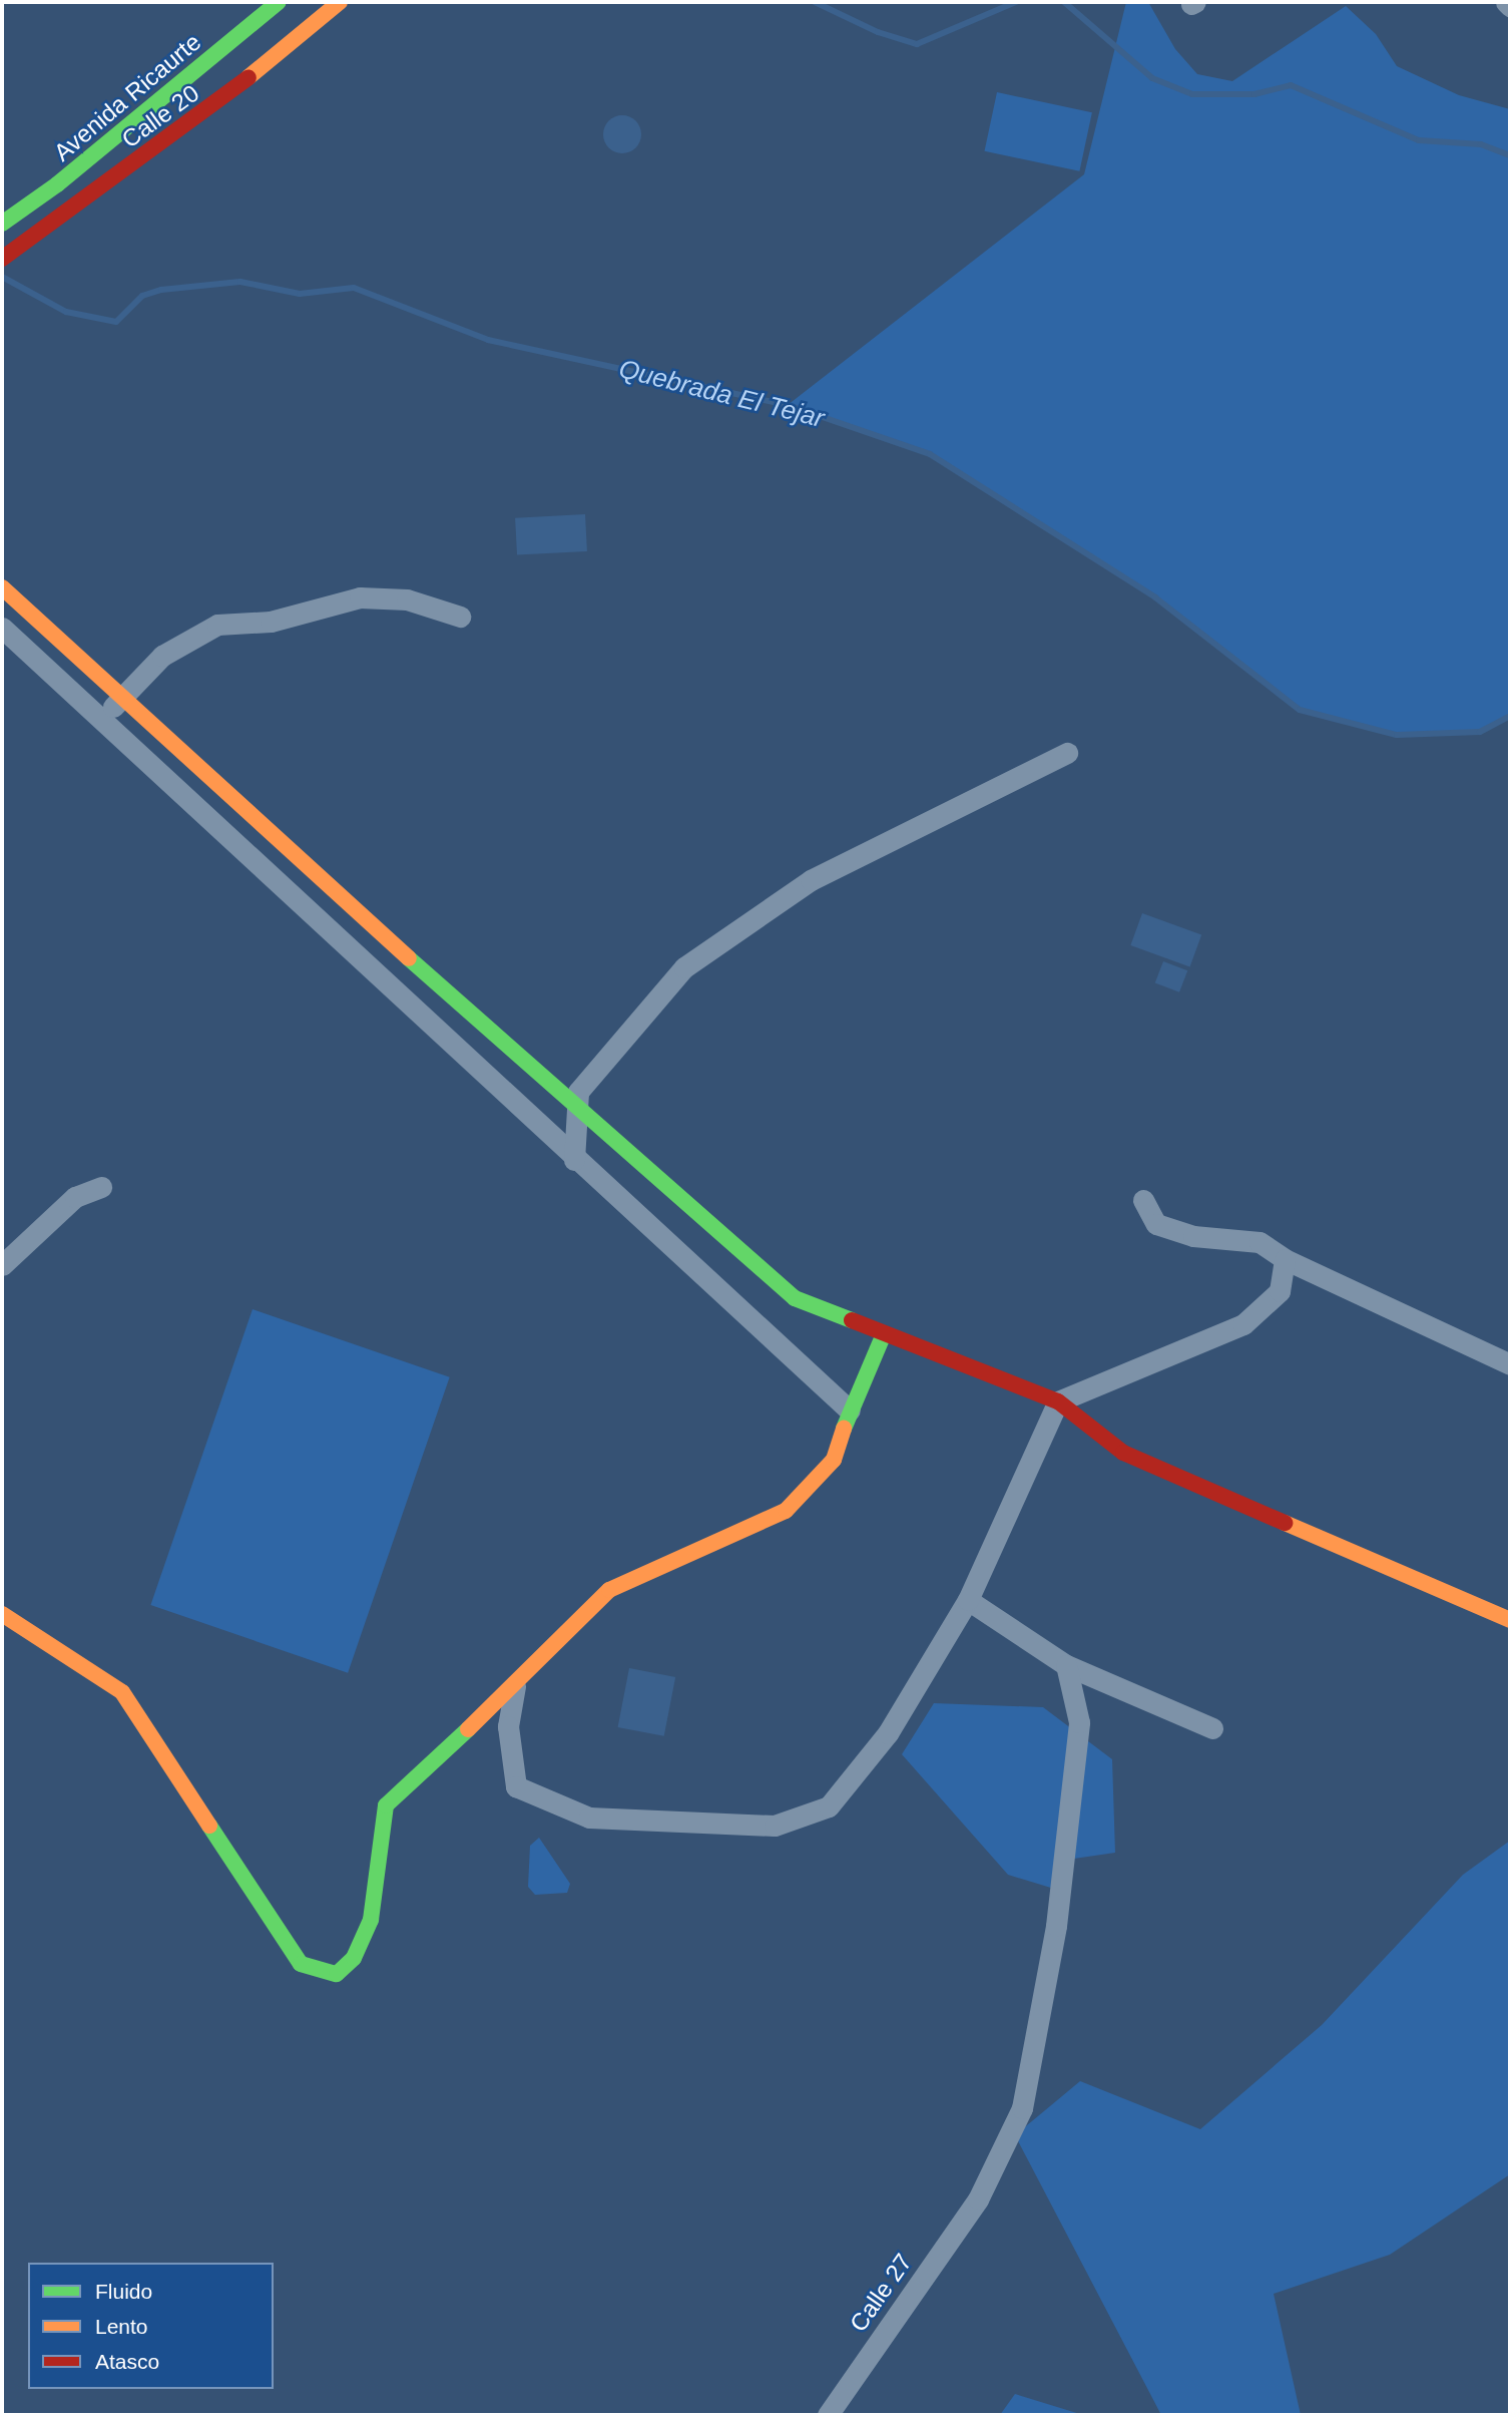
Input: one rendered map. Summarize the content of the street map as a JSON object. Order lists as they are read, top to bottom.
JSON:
{
  "streets": {
    "street": ["Avenida Ricaurte", "Calle 20", "Calle 27"]
  },
  "water": ["Quebrada El Tejar"],
  "legend": ["Fluido", "Lento", "Atasco"]
}
